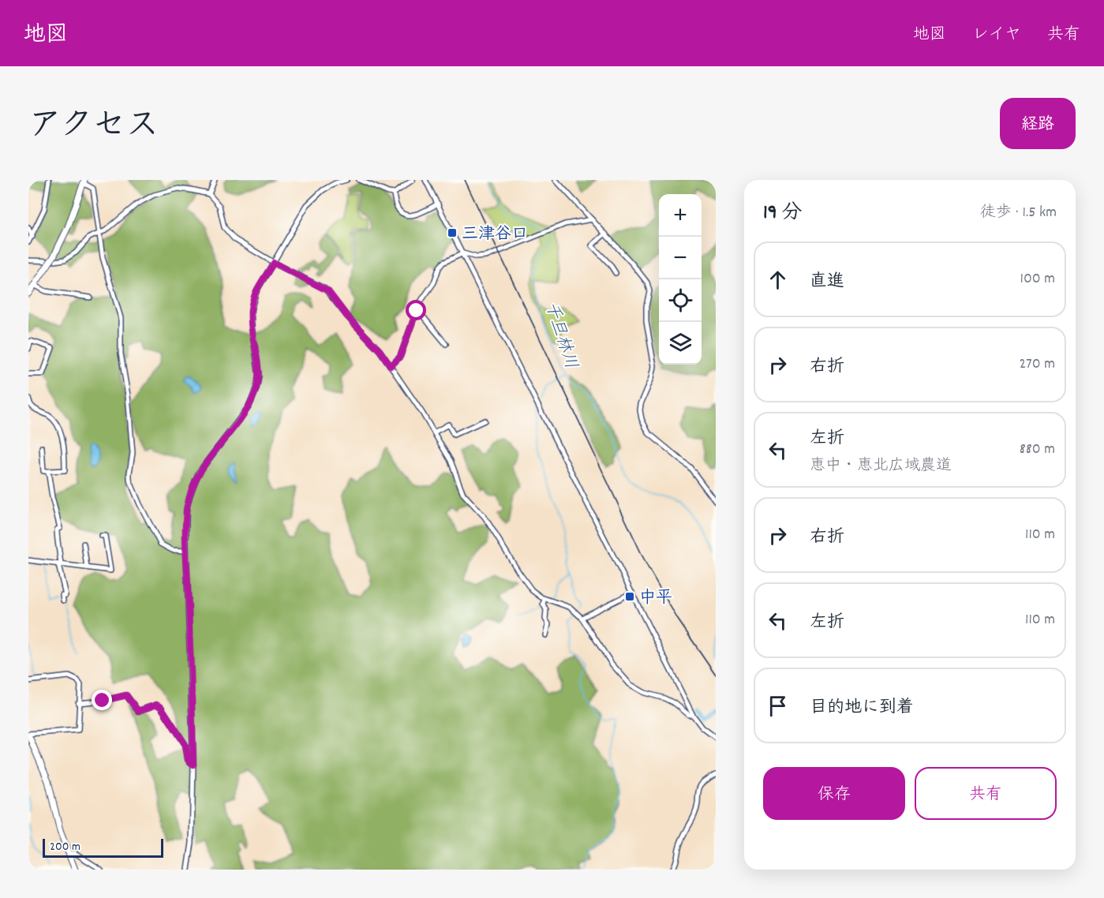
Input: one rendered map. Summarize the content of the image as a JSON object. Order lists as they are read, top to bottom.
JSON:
{
  "water": ["千旦林川"],
  "places": {
    "transit": ["三津谷口", "中平"]
  },
  "scale_bar": "200 m",
  "page": {
    "header": "地図",
    "nav": ["地図", "レイヤ", "共有"],
    "title": "アクセス",
    "buttons": [
      "経路",
      ["保存", "共有"]
    ],
    "heading": ["19 分", "徒歩 · 1.5 km"],
    "map_buttons": ["+", "−"],
    "list": [
      ["直進", "100 m"],
      ["右折", "270 m"],
      ["左折", "恵中・恵北広域農道", "880 m"],
      ["右折", "110 m"],
      ["左折", "110 m"],
      "目的地に到着"
    ],
    "scale": "200 m"
  }
}
